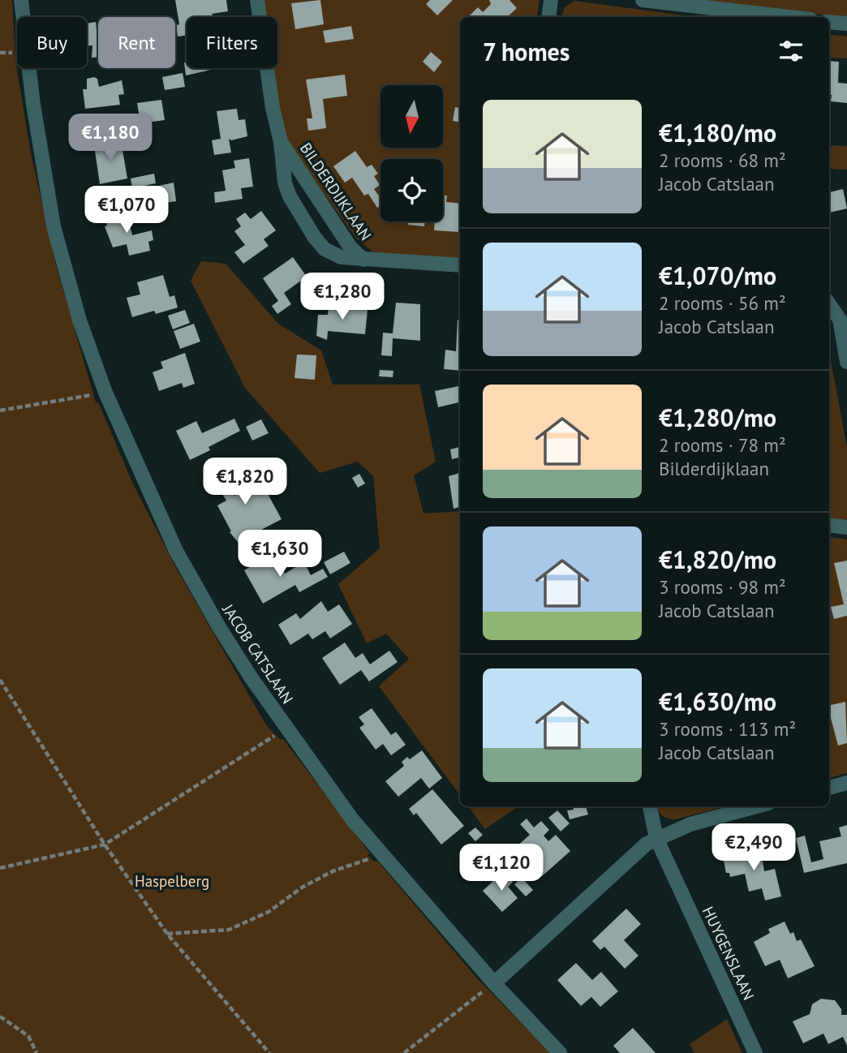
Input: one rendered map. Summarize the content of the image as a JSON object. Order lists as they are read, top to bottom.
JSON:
{
  "streets": {
    "street": ["BILDERDIJKLAAN", "JACOB CATSLAAN", "HUYGENSLAAN"]
  },
  "parks": ["Haspelberg"],
  "north": "bottom",
  "page": {
    "chip": ["Buy", "Rent", "Filters"],
    "heading": "7 homes",
    "list": [
      {
        "name": "€1,180/mo",
        "note": "2 rooms · 68 m² · Jacob Catslaan"
      },
      {
        "name": "€1,070/mo",
        "note": "2 rooms · 56 m² · Jacob Catslaan"
      },
      {
        "name": "€1,280/mo",
        "note": "2 rooms · 78 m² · Bilderdijklaan"
      },
      {
        "name": "€1,820/mo",
        "note": "3 rooms · 98 m² · Jacob Catslaan"
      },
      {
        "name": "€1,630/mo",
        "note": "3 rooms · 113 m² · Jacob Catslaan"
      }
    ],
    "price": [
      "€1,180",
      "€1,070",
      "€1,280",
      "€1,820",
      "€1,630",
      "€2,490",
      "€1,120"
    ]
  }
}
